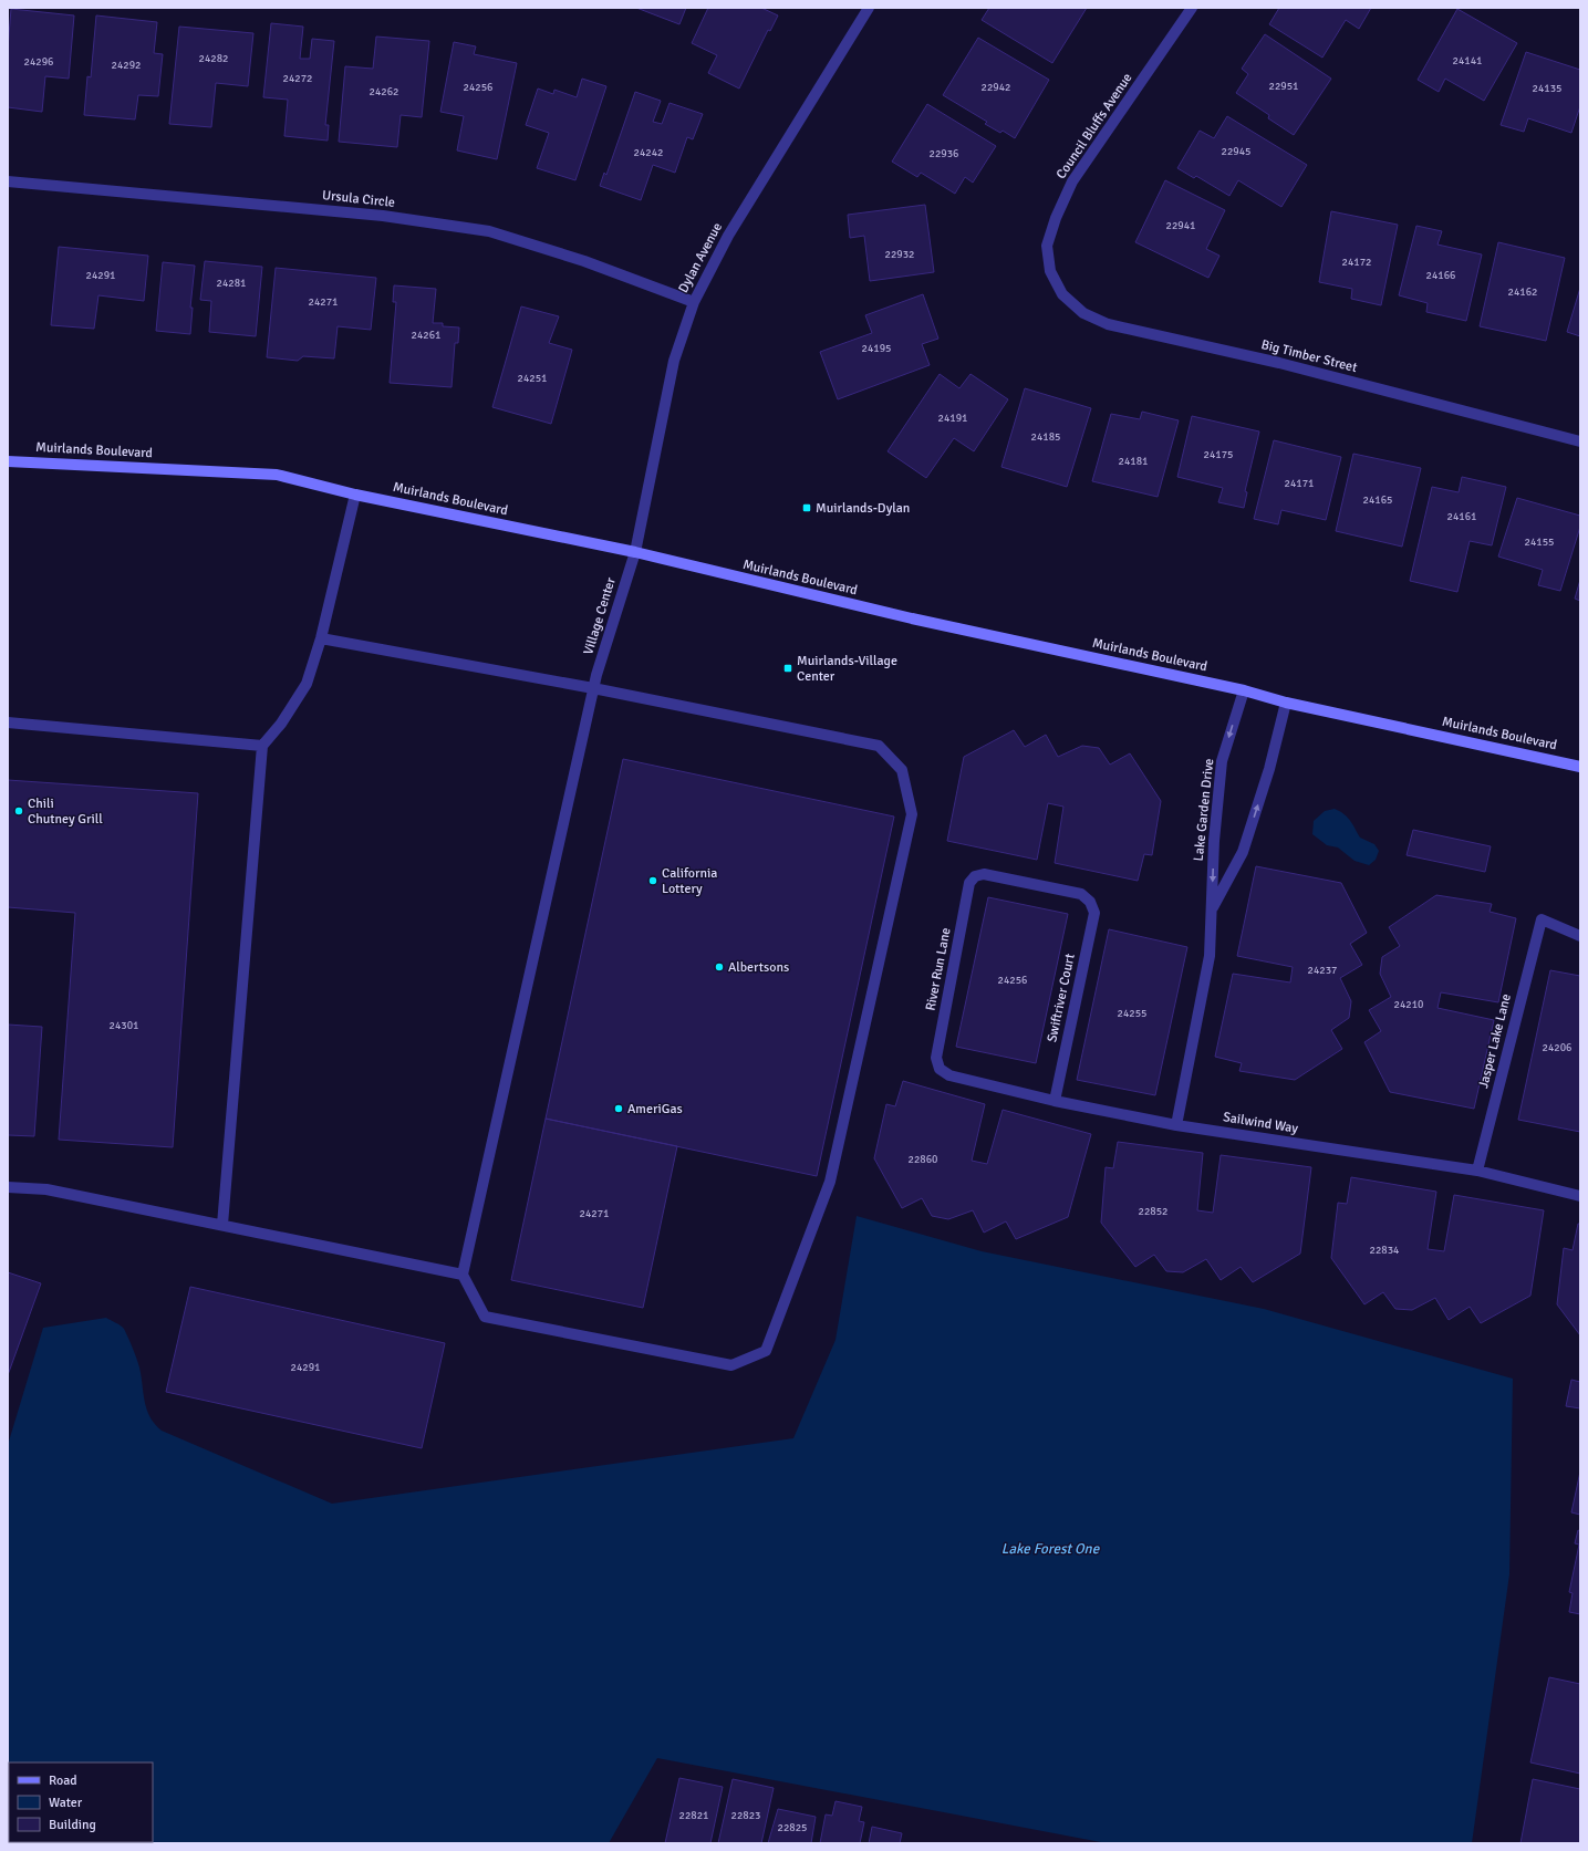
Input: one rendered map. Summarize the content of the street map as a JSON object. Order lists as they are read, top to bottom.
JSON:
{
  "streets": {
    "main road": ["Muirlands Boulevard"],
    "street": [
      "Council Bluffs Avenue",
      "Ursula Circle",
      "Dylan Avenue",
      "Big Timber Street",
      "Village Center",
      "Lake Garden Drive",
      "River Run Lane",
      "Swiftriver Court",
      "Jasper Lake Lane",
      "Sailwind Way"
    ]
  },
  "crossings": [
    ["Council Bluffs Avenue", "Big Timber Street"],
    ["Ursula Circle", "Dylan Avenue"],
    ["Dylan Avenue", "Muirlands Boulevard"],
    ["Dylan Avenue", "Village Center"],
    ["Muirlands Boulevard", "Village Center"],
    ["Muirlands Boulevard", "Lake Garden Drive"],
    ["Lake Garden Drive", "Sailwind Way"],
    ["River Run Lane", "Swiftriver Court"],
    ["River Run Lane", "Sailwind Way"],
    ["Swiftriver Court", "Sailwind Way"],
    ["Jasper Lake Lane", "Sailwind Way"]
  ],
  "water": ["Lake Forest One"],
  "places": {
    "transit": ["Muirlands-Dylan", "Muirlands-Village Center"],
    "other": [
      "Chili Chutney Grill",
      "California Lottery",
      "Albertsons",
      "AmeriGas"
    ]
  },
  "house_numbers": [
    "24282",
    "24141",
    "24296",
    "24292",
    "24272",
    "22951",
    "24256",
    "22942",
    "24135",
    "24262",
    "22945",
    "24242",
    "22936",
    "22941",
    "22932",
    "24172",
    "24291",
    "24166",
    "24281",
    "24162",
    "24271",
    "24261",
    "24195",
    "24251",
    "24191",
    "24185",
    "24175",
    "24181",
    "24171",
    "24165",
    "24161",
    "24155",
    "24237",
    "24256",
    "24210",
    "24255",
    "24301",
    "24206",
    "22860",
    "22852",
    "24271",
    "22834",
    "24291",
    "22821",
    "22823",
    "22825"
  ],
  "legend": ["Road", "Water", "Building"]
}
